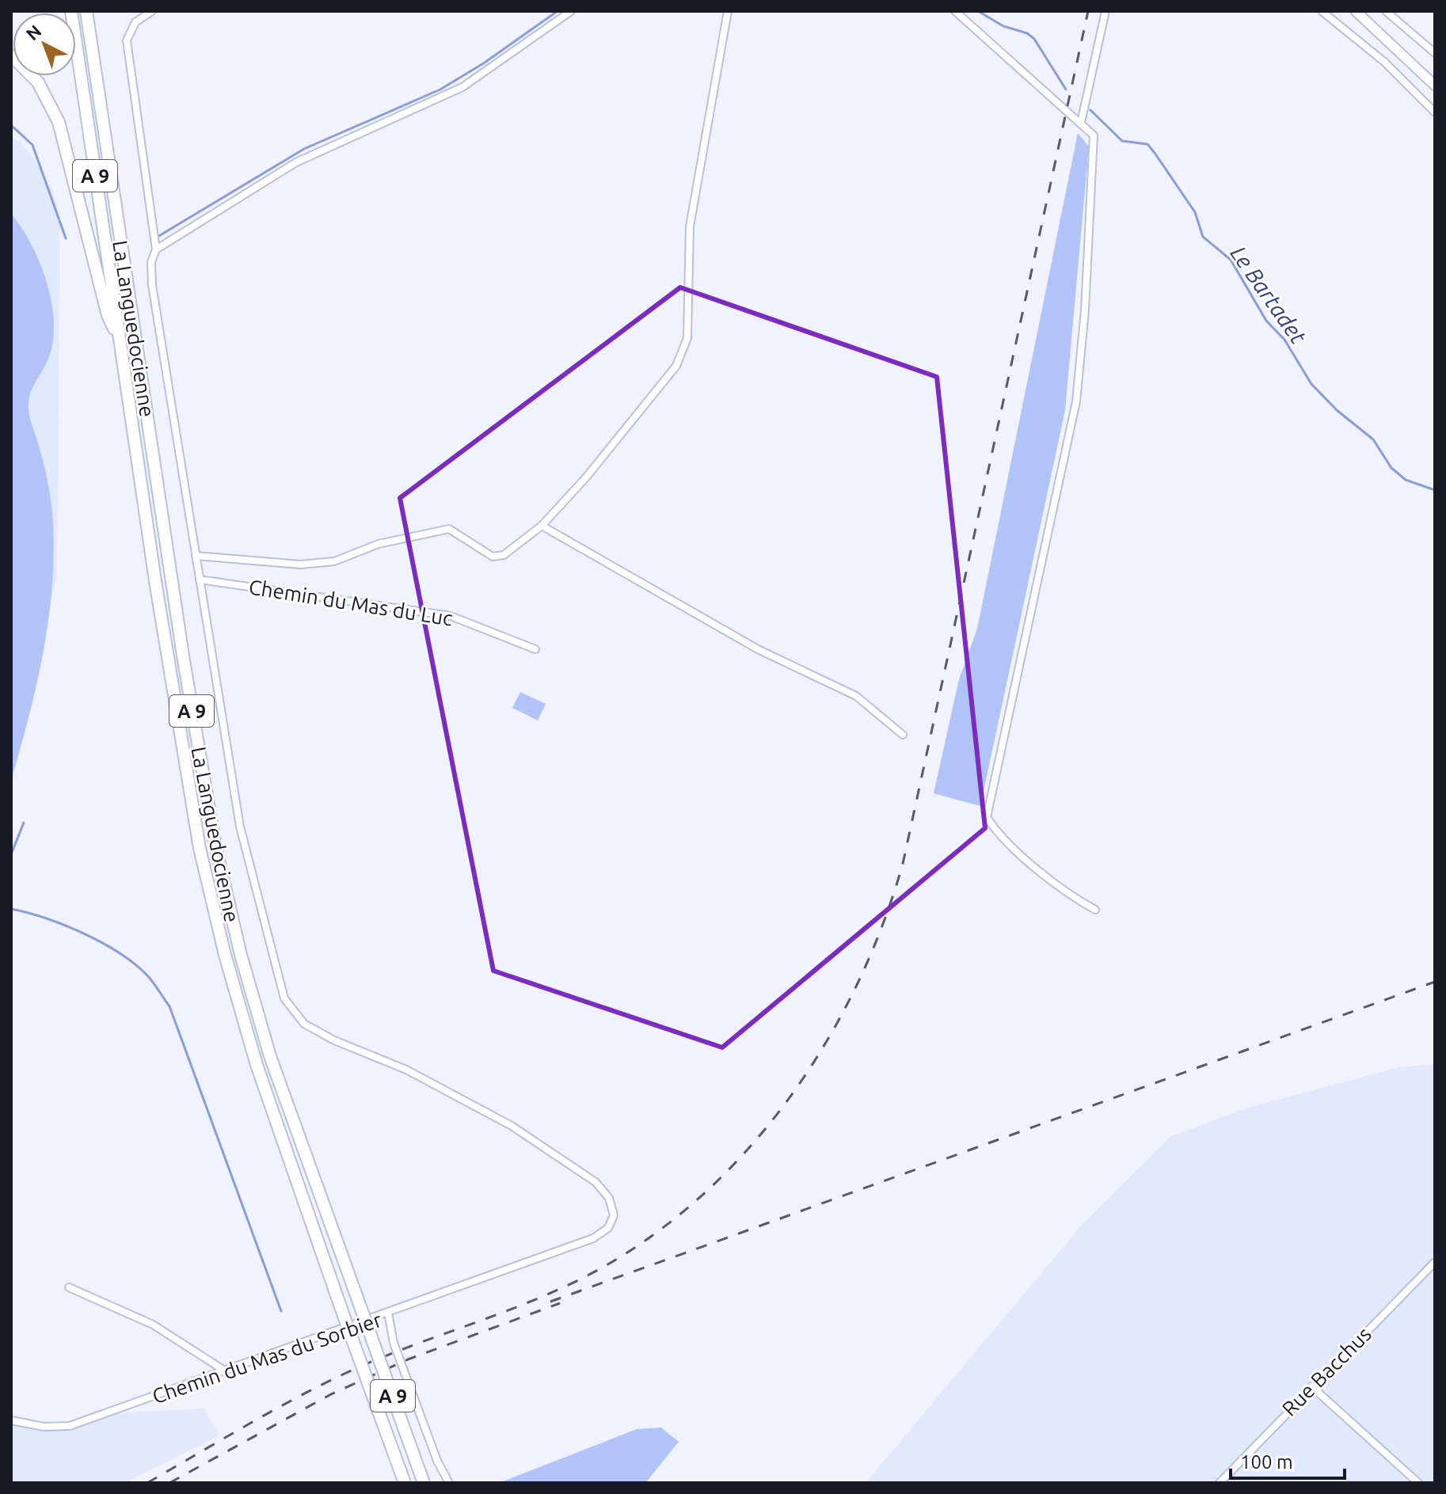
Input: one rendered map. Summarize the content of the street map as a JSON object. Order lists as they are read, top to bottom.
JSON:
{
  "streets": {
    "highway": ["A 9", "La Languedocienne"],
    "street": ["Chemin du Mas du Luc", "Chemin du Mas du Sorbier", "Rue Bacchus"]
  },
  "water": ["Le Bartadet"],
  "scale_bar": "100 m",
  "north": "top left"
}
